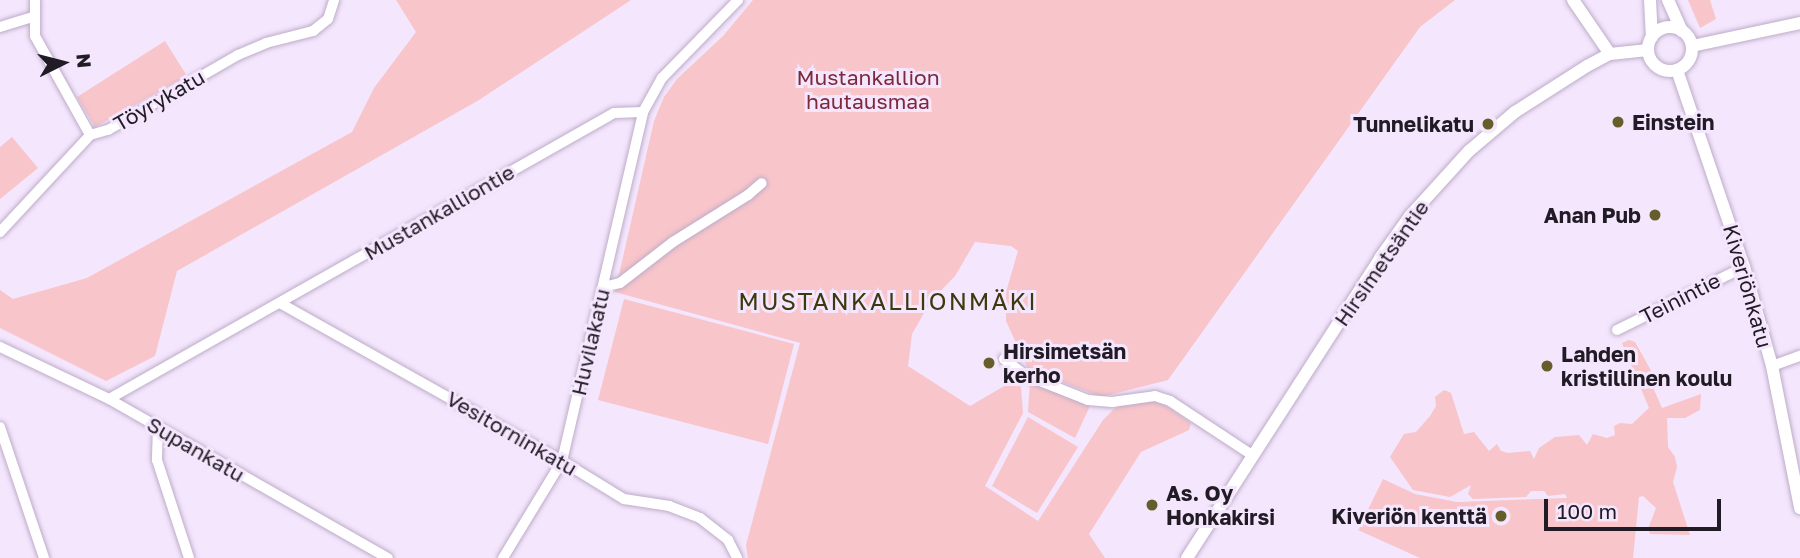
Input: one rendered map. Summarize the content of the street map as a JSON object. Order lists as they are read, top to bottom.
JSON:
{
  "streets": {
    "street": [
      "Töyrykatu",
      "Mustankalliontie",
      "Hirsimetsäntie",
      "Kiveriönkatu",
      "Teinintie",
      "Huvilakatu",
      "Vesitorninkatu",
      "Supankatu"
    ]
  },
  "crossings": [
    ["Mustankalliontie", "Huvilakatu"],
    ["Mustankalliontie", "Vesitorninkatu"],
    ["Mustankalliontie", "Supankatu"],
    ["Hirsimetsäntie", "Kiveriönkatu"],
    ["Kiveriönkatu", "Teinintie"],
    ["Huvilakatu", "Vesitorninkatu"]
  ],
  "districts": ["MUSTANKALLIONMÄKI"],
  "parks": ["Mustankallion hautausmaa"],
  "places": [
    "Einstein",
    "Tunnelikatu",
    "Anan Pub",
    "Hirsimetsän kerho",
    "Lahden kristillinen koulu",
    "As. Oy Honkakirsi",
    "Kiveriön kenttä"
  ],
  "scale_bar": "100 m",
  "north": "right"
}
